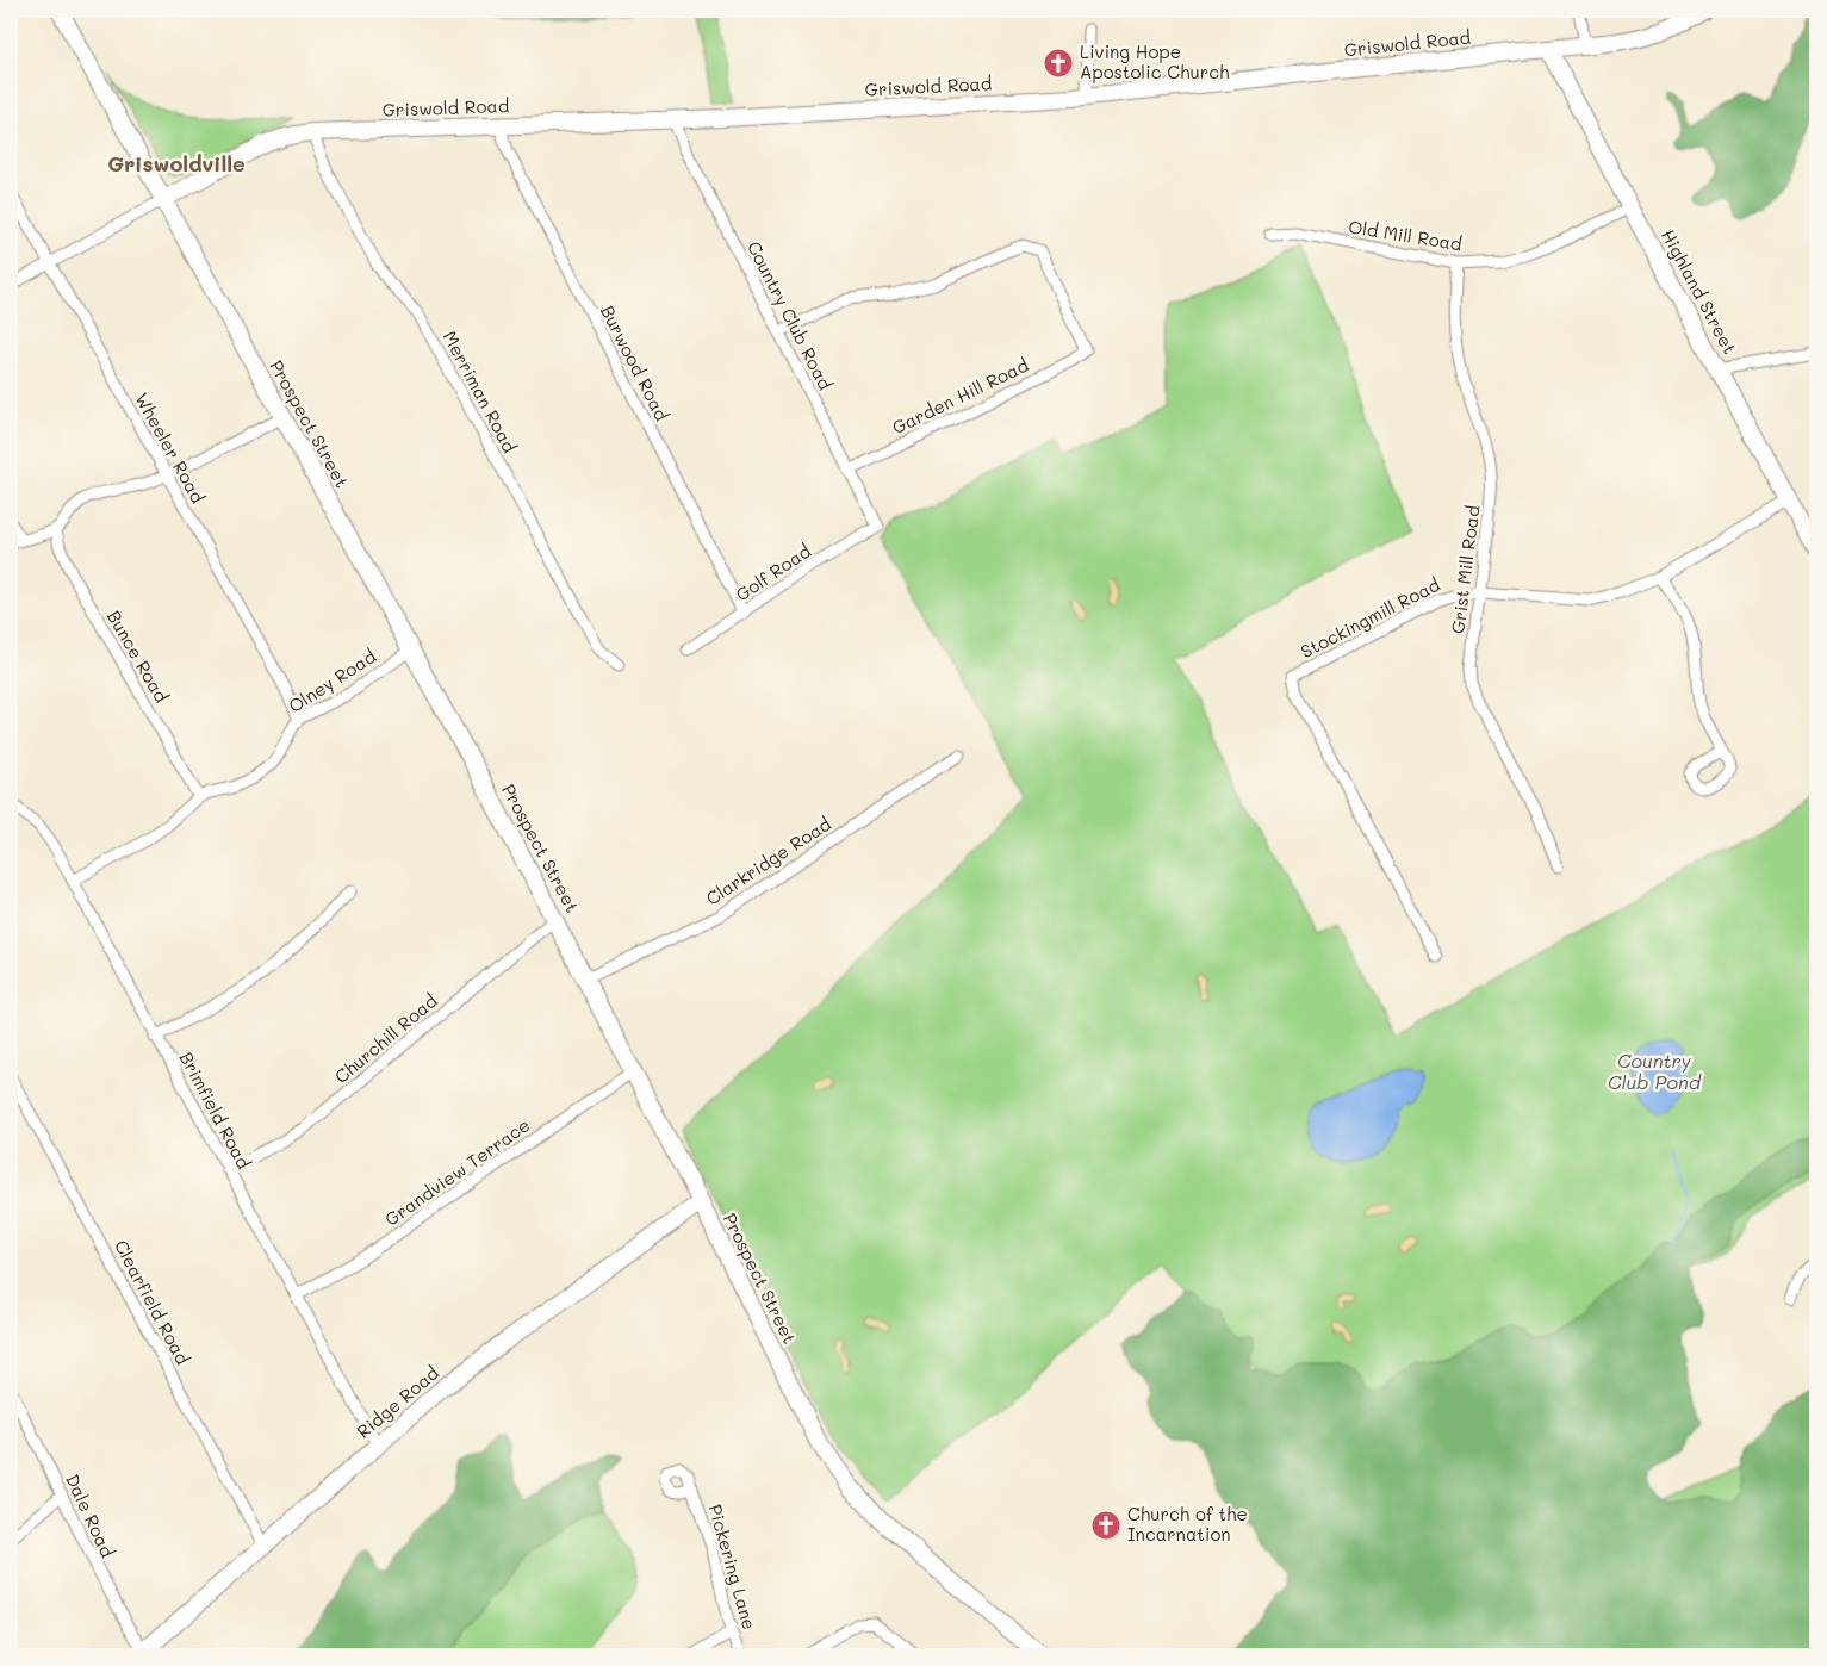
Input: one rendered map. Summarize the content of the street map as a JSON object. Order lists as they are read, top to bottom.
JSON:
{
  "streets": {
    "street": [
      "Griswold Road",
      "Old Mill Road",
      "Highland Street",
      "Country Club Road",
      "Burwood Road",
      "Merriman Road",
      "Garden Hill Road",
      "Prospect Street",
      "Wheeler Road",
      "Grist Mill Road",
      "Golf Road",
      "Stockingmill Road",
      "Bunce Road",
      "Olney Road",
      "Clarkridge Road",
      "Churchill Road",
      "Brimfield Road",
      "Grandview Terrace",
      "Clearfield Road",
      "Ridge Road",
      "Dale Road",
      "Pickering Lane"
    ]
  },
  "crossings": [
    ["Griswold Road", "Highland Street"],
    ["Griswold Road", "Country Club Road"],
    ["Griswold Road", "Burwood Road"],
    ["Griswold Road", "Merriman Road"],
    ["Griswold Road", "Prospect Street"],
    ["Old Mill Road", "Highland Street"],
    ["Old Mill Road", "Grist Mill Road"],
    ["Highland Street", "Stockingmill Road"],
    ["Country Club Road", "Garden Hill Road"],
    ["Country Club Road", "Golf Road"],
    ["Burwood Road", "Golf Road"],
    ["Prospect Street", "Olney Road"],
    ["Prospect Street", "Clarkridge Road"],
    ["Prospect Street", "Churchill Road"],
    ["Prospect Street", "Grandview Terrace"],
    ["Prospect Street", "Ridge Road"],
    ["Wheeler Road", "Olney Road"],
    ["Grist Mill Road", "Stockingmill Road"],
    ["Bunce Road", "Olney Road"],
    ["Olney Road", "Brimfield Road"],
    ["Churchill Road", "Brimfield Road"],
    ["Brimfield Road", "Grandview Terrace"],
    ["Brimfield Road", "Ridge Road"],
    ["Clearfield Road", "Ridge Road"],
    ["Ridge Road", "Dale Road"]
  ],
  "districts": ["Griswoldville"],
  "water": ["Country Club Pond"],
  "places": {
    "church": ["Living Hope Apostolic Church", "Church of the Incarnation"]
  }
}
